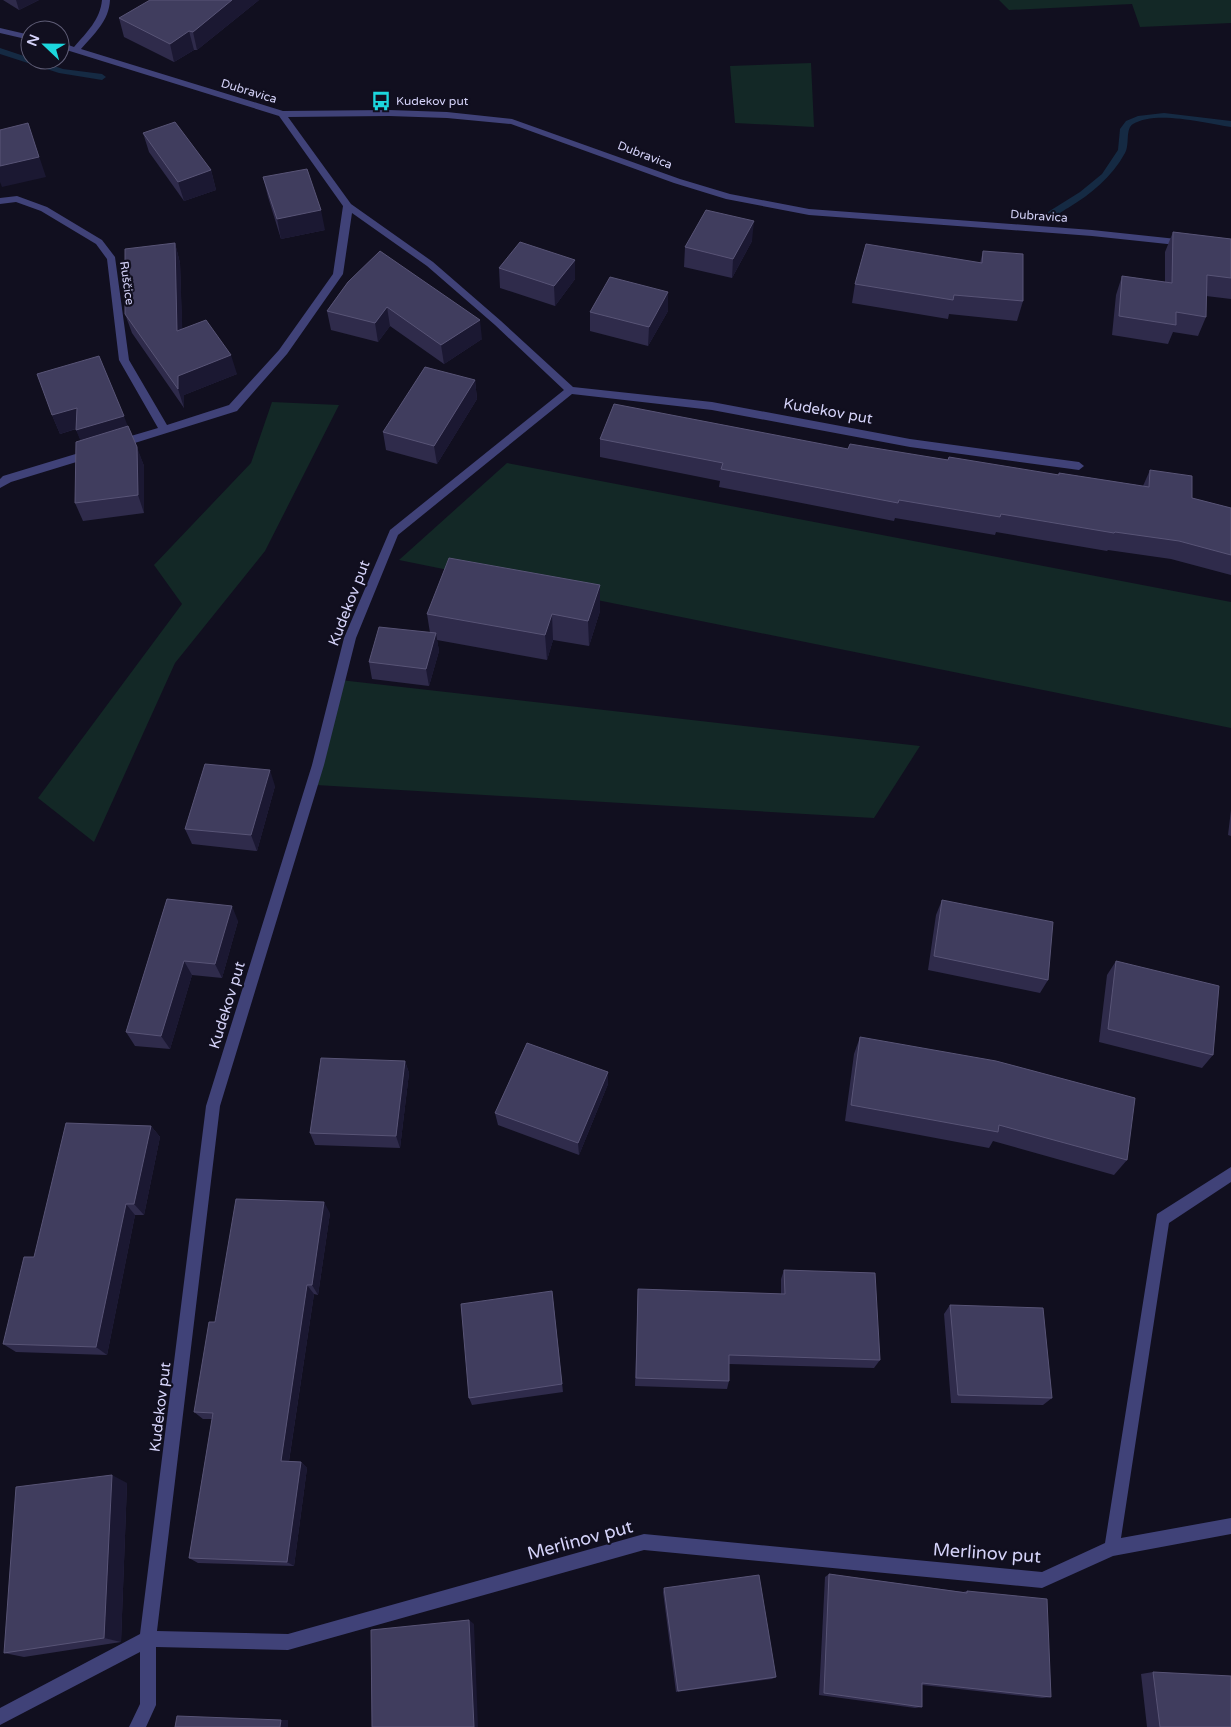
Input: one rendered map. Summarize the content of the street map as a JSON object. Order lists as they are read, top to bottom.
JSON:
{
  "streets": {
    "street": [
      "Dubravica",
      "Ruščice",
      "Kudekov put",
      "Merlinov put"
    ]
  },
  "crossings": [
    ["Kudekov put", "Merlinov put"]
  ],
  "places": {
    "bus stop": ["Kudekov put"]
  },
  "north": "left"
}
